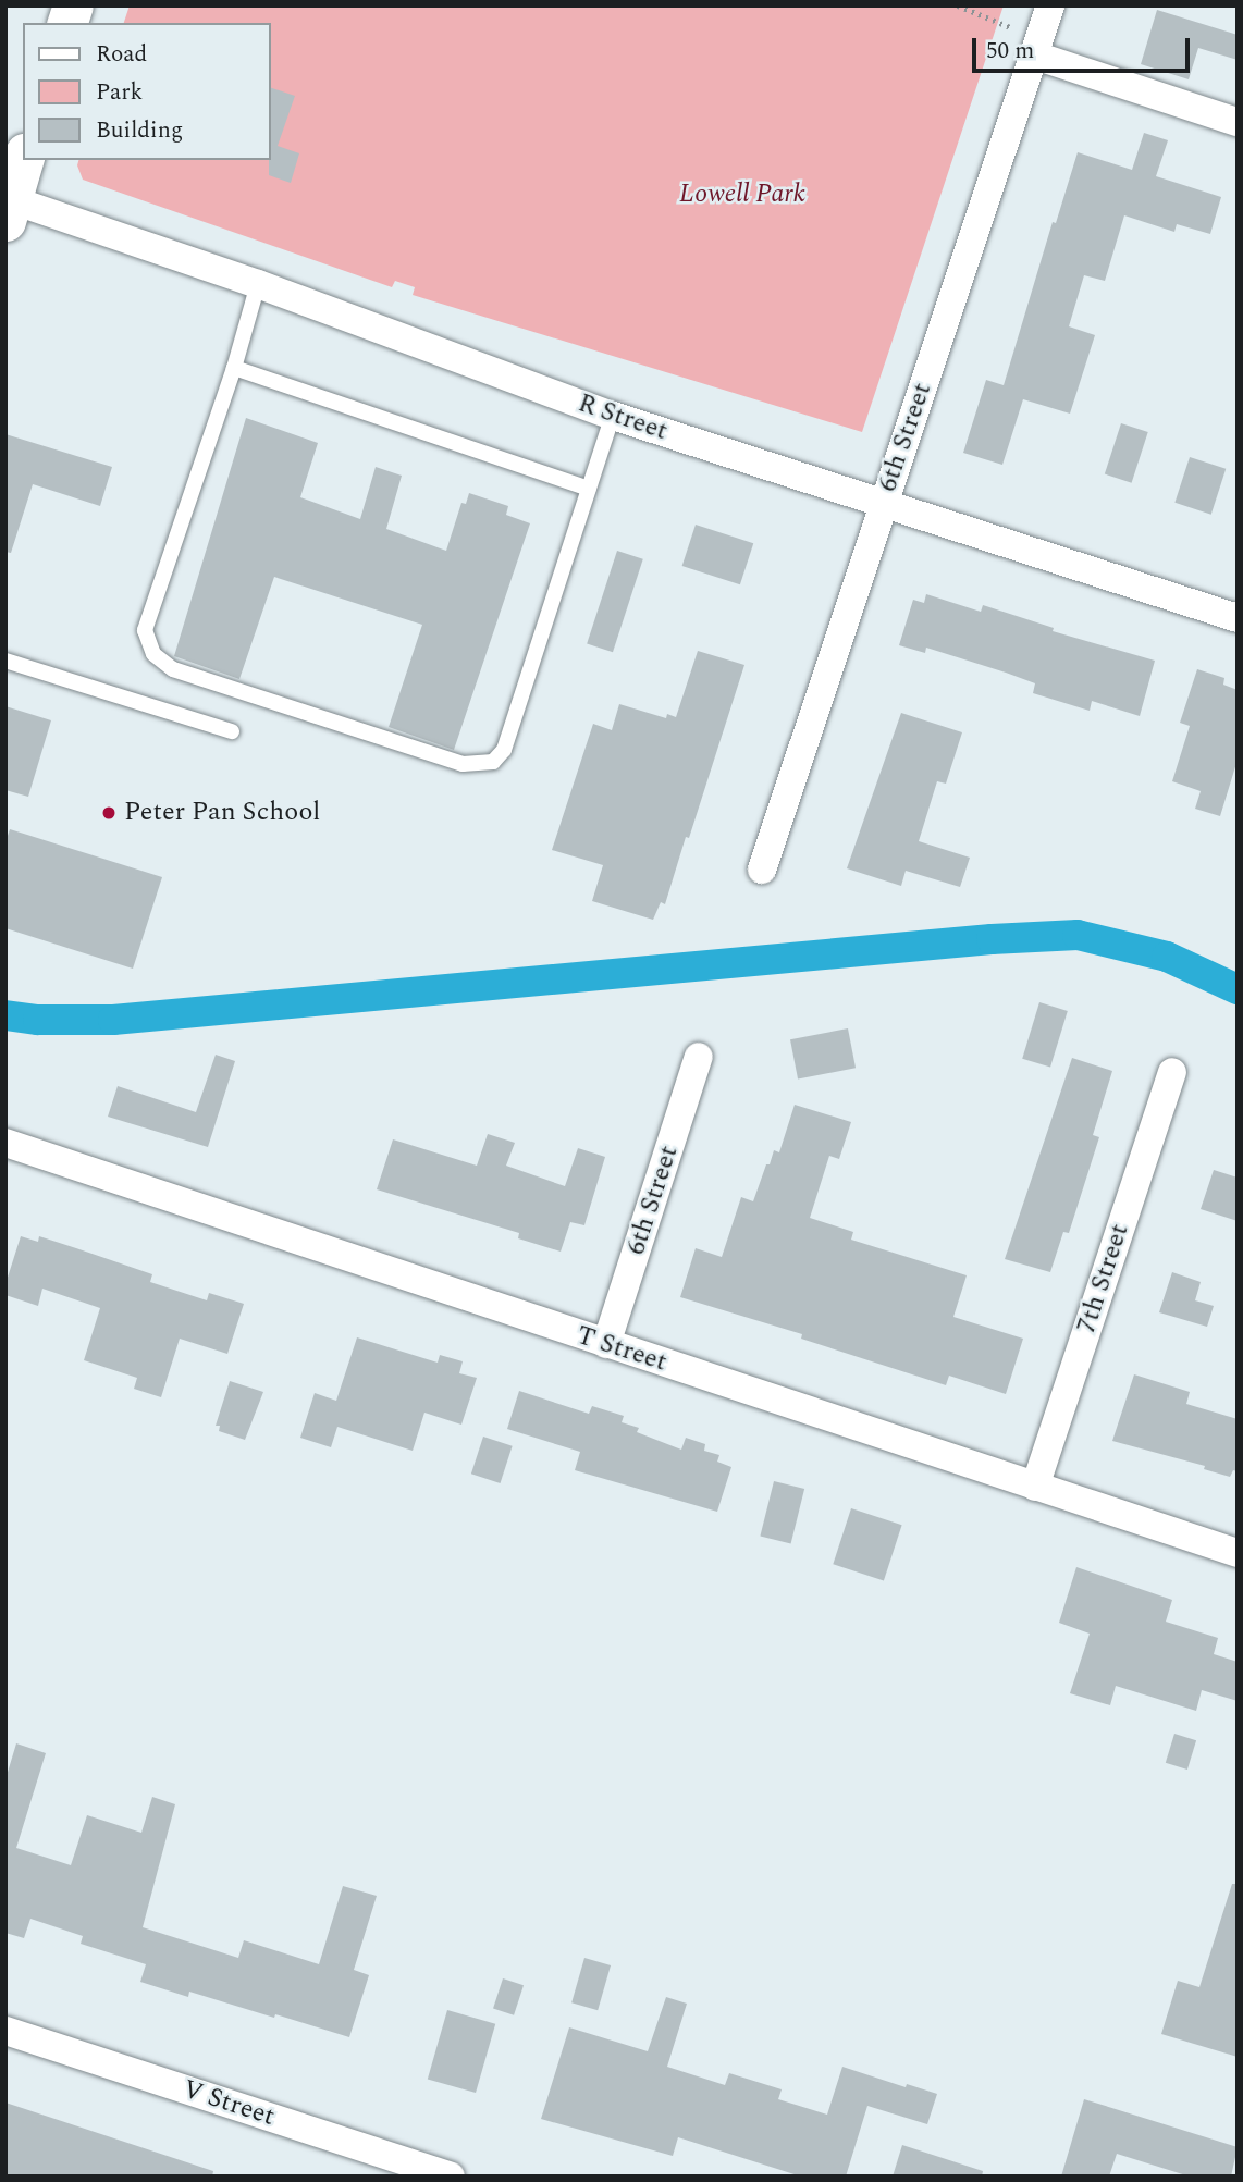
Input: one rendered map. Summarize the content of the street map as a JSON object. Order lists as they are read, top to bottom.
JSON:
{
  "streets": {
    "street": [
      "R Street",
      "6th Street",
      "7th Street",
      "T Street",
      "V Street"
    ]
  },
  "crossings": [
    ["R Street", "6th Street"],
    ["6th Street", "T Street"],
    ["7th Street", "T Street"]
  ],
  "parks": ["Lowell Park"],
  "places": ["Peter Pan School"],
  "legend": ["Road", "Park", "Building"],
  "scale_bar": "50 m"
}
